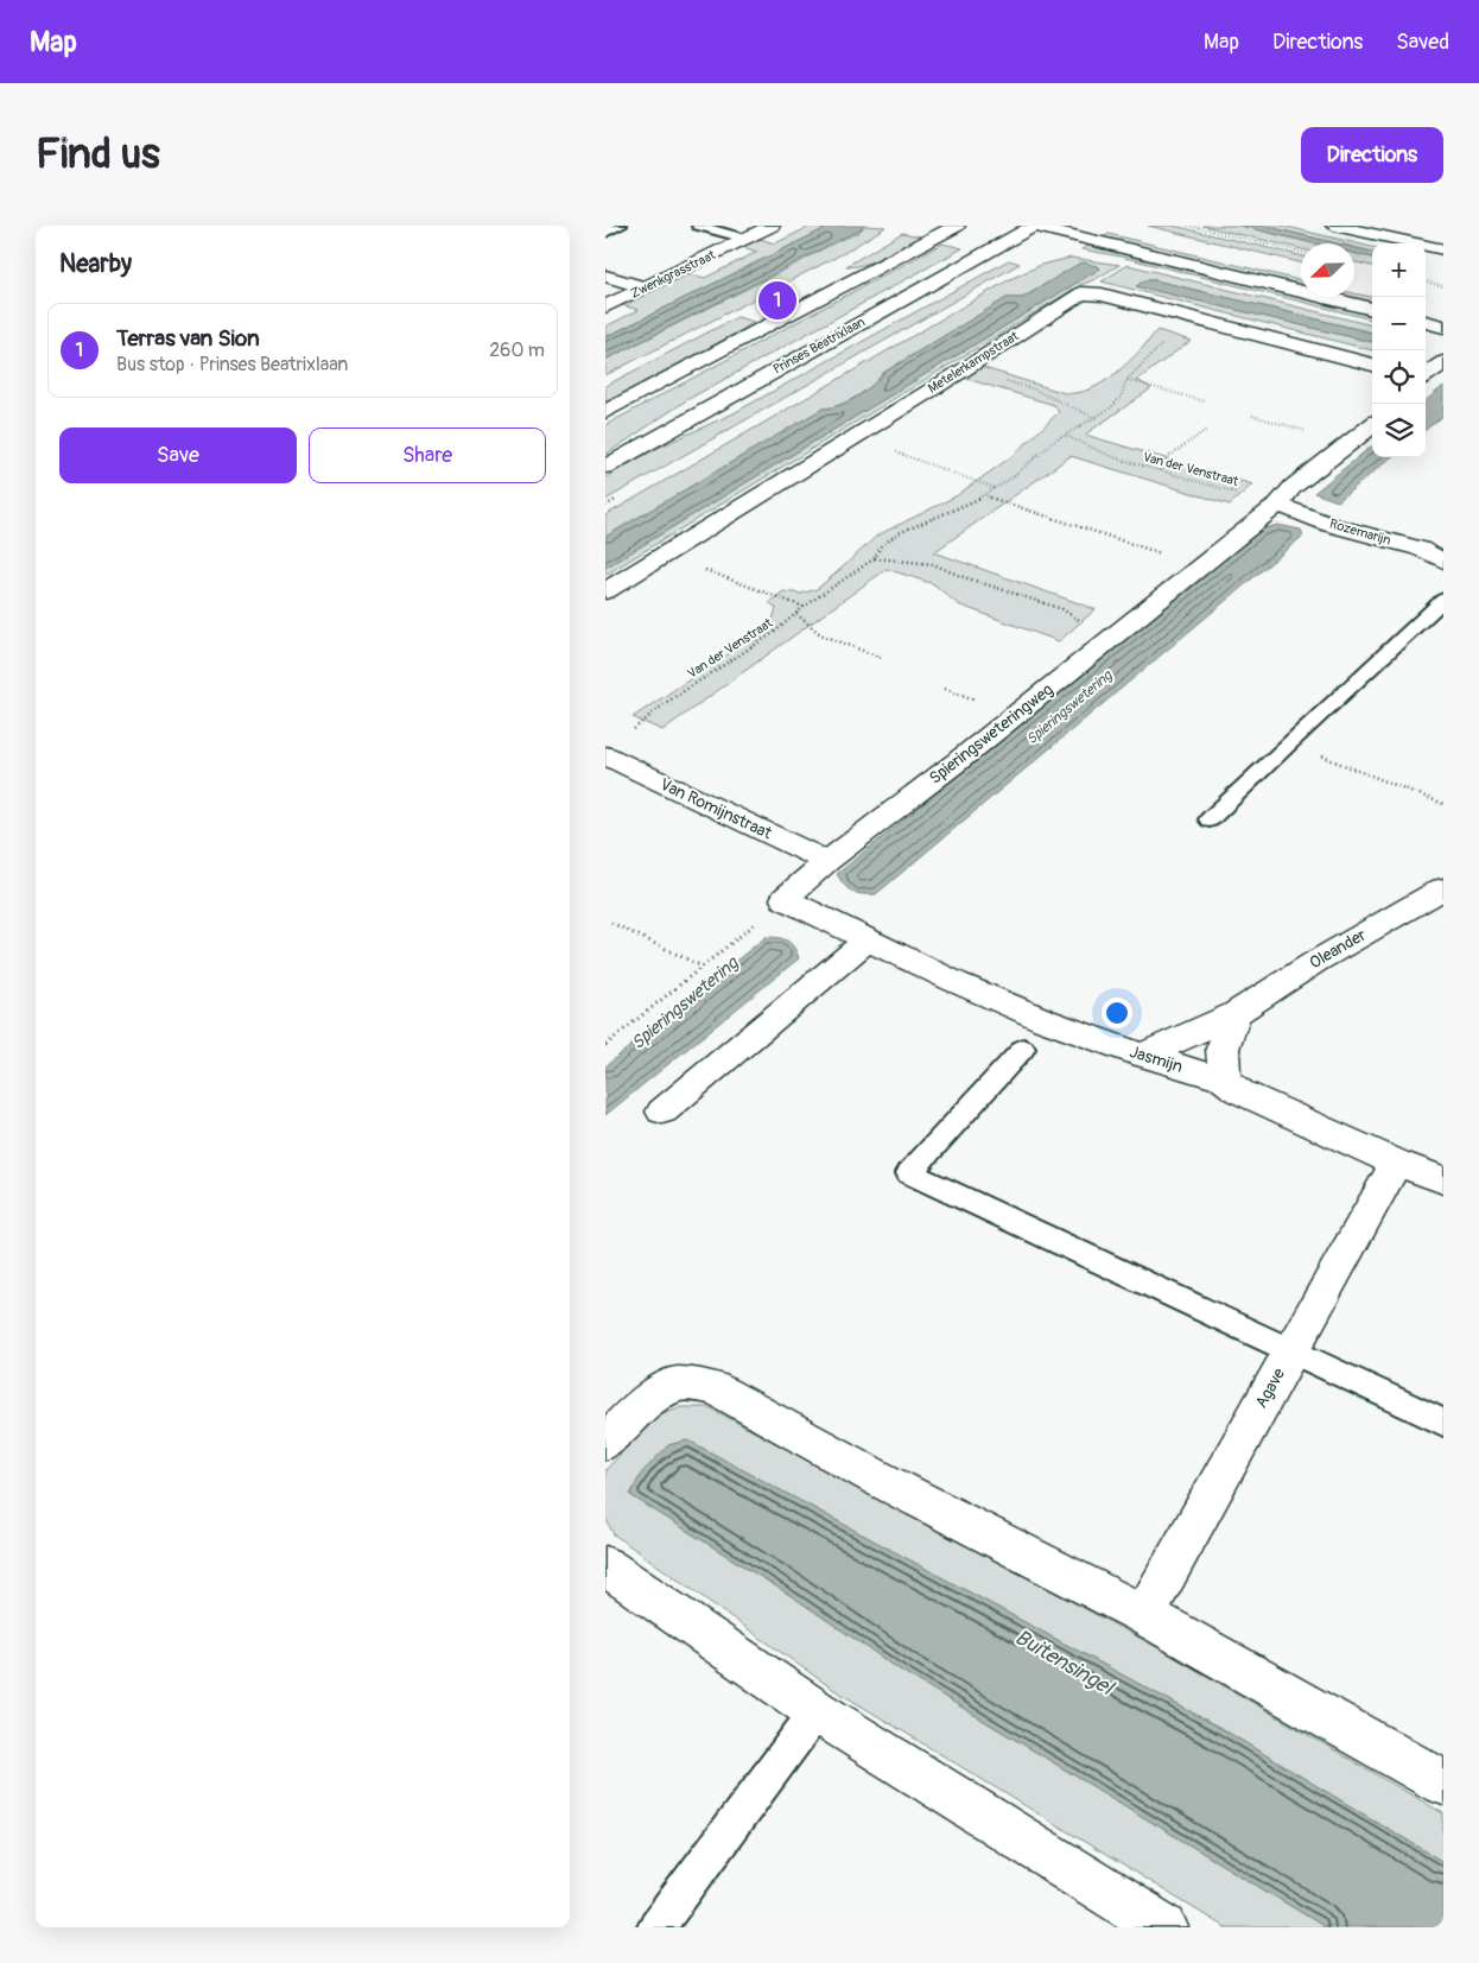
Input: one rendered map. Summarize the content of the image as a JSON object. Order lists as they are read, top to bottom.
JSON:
{
  "streets": {
    "street": [
      "Zwenkgrasstraat",
      "Prinses Beatrixlaan",
      "Metelerkampstraat",
      "Rozemarijn",
      "Spieringsweteringweg",
      "Van Romijnstraat",
      "Oleander",
      "Jasmijn",
      "Agave"
    ],
    "path": ["Van der Venstraat"]
  },
  "crossings": [
    ["Metelerkampstraat", "Van der Venstraat"],
    ["Van der Venstraat", "Rozemarijn"],
    ["Van der Venstraat", "Spieringsweteringweg"],
    ["Van der Venstraat", "Van Romijnstraat"],
    ["Rozemarijn", "Spieringsweteringweg"],
    ["Spieringsweteringweg", "Van Romijnstraat"],
    ["Spieringsweteringweg", "Jasmijn"],
    ["Oleander", "Jasmijn"],
    ["Jasmijn", "Agave"]
  ],
  "water": ["Spieringswetering", "Buitensingel"],
  "north": "bottom left",
  "page": {
    "header": "Map",
    "nav": ["Map", "Directions", "Saved"],
    "buttons": [
      "Directions",
      ["Save", "Share"]
    ],
    "title": "Find us",
    "heading": "Nearby",
    "map_buttons": ["+", "−"],
    "pins": "1",
    "list": [
      {
        "mark": "1",
        "name": "Terras van Sion",
        "note": "Bus stop · Prinses Beatrixlaan",
        "value": "260 m"
      }
    ]
  }
}
